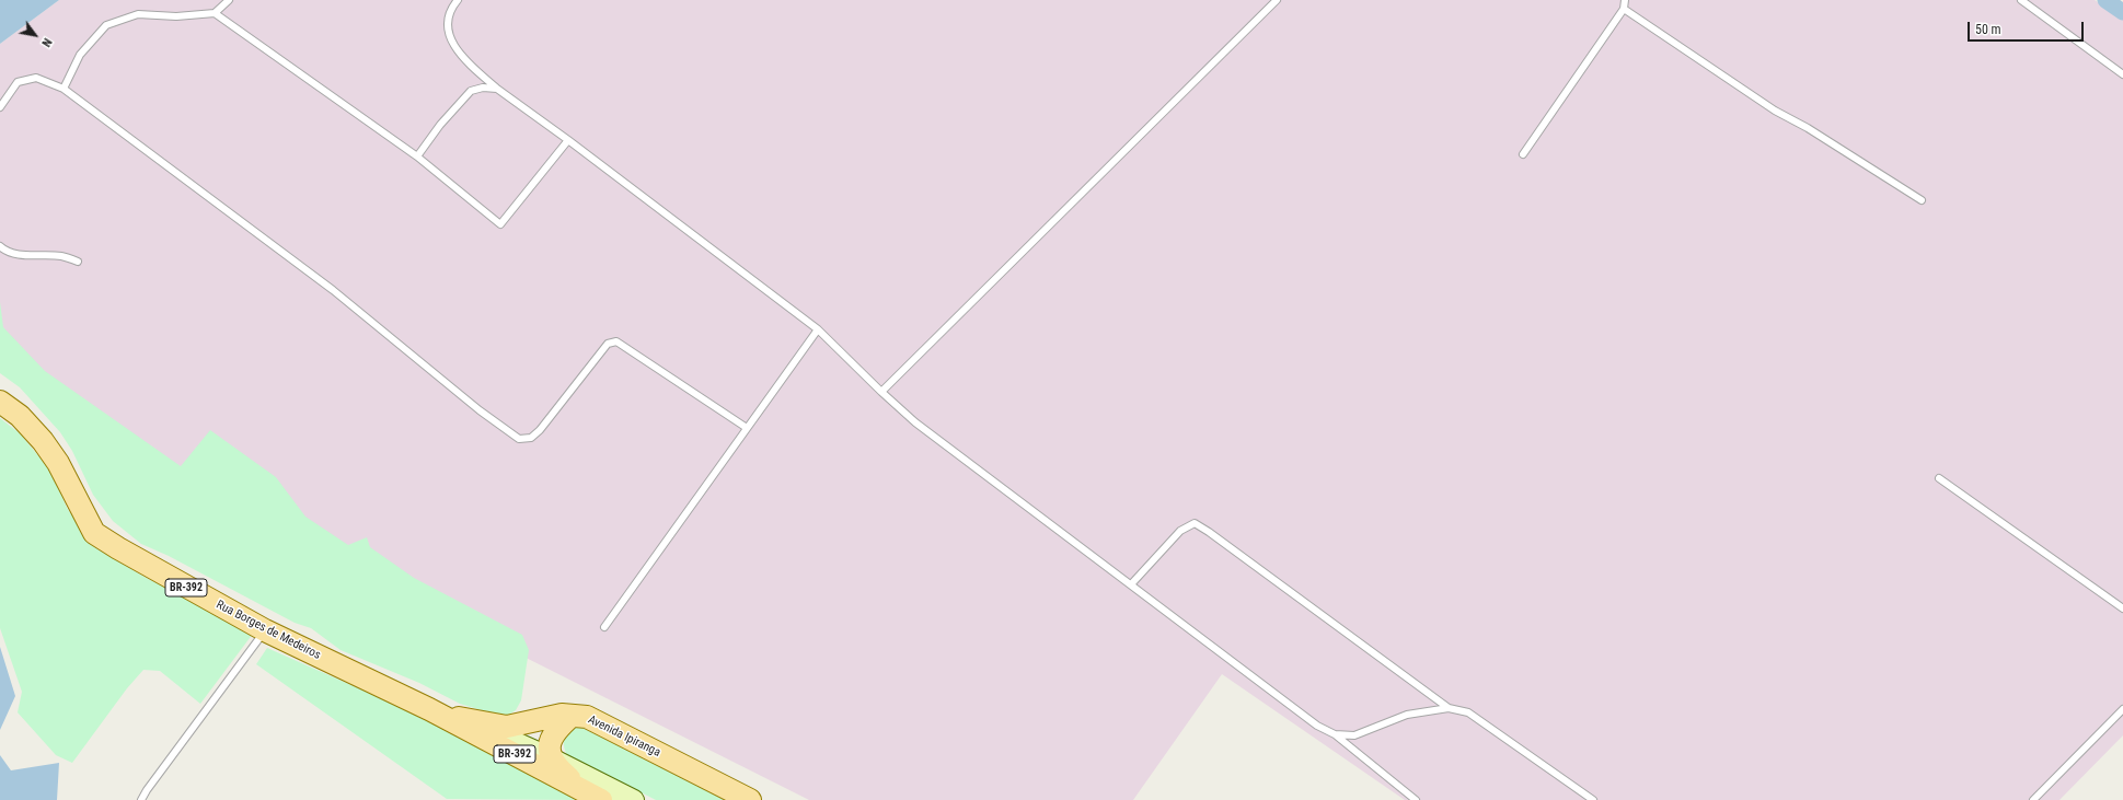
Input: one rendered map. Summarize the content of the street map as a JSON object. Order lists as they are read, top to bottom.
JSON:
{
  "streets": {
    "main road": ["BR-392", "Rua Borges de Medeiros", "Avenida Ipiranga"]
  },
  "crossings": [
    ["Rua Borges de Medeiros", "Avenida Ipiranga"]
  ],
  "scale_bar": "50 m",
  "north": "bottom right"
}
